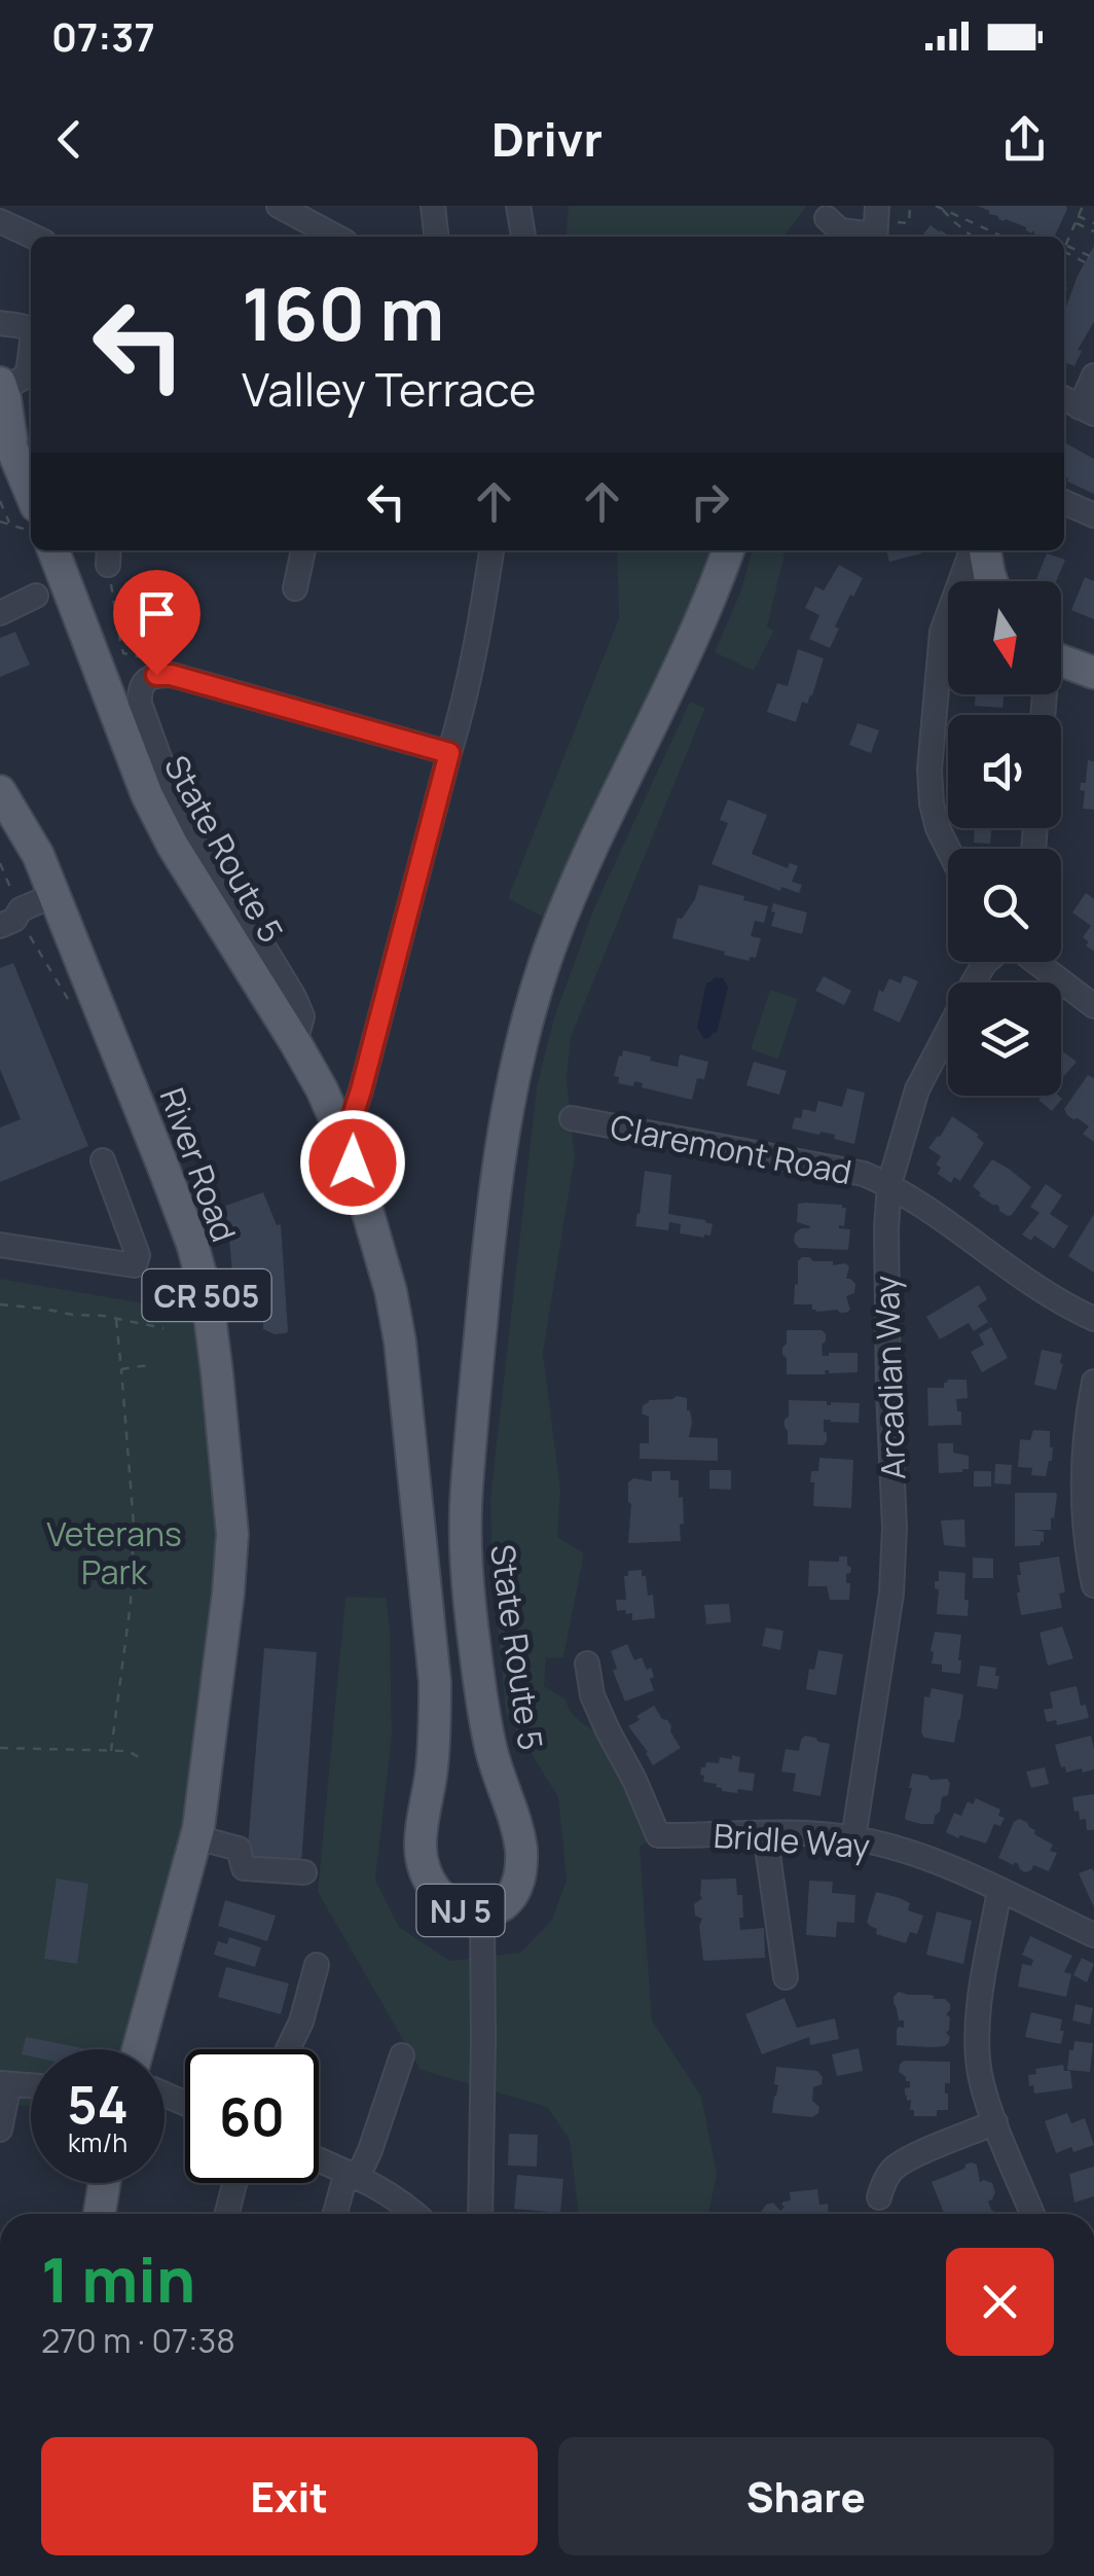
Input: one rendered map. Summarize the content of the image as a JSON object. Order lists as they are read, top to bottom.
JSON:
{
  "streets": {
    "main road": [
      "State Route 5",
      "River Road",
      "CR 505",
      "NJ 5"
    ],
    "street": ["Claremont Road", "Arcadian Way", "Bridle Way"]
  },
  "crossings": [
    ["Claremont Road", "Arcadian Way"],
    ["Arcadian Way", "Bridle Way"]
  ],
  "parks": ["Veterans Park"],
  "north": "bottom",
  "page": {
    "status": "07:37",
    "header": "Drivr",
    "turn": ["160 m", "Valley Terrace"],
    "speed": "54 km/h",
    "limit": "60",
    "heading": ["1 min", "270 m · 07:38"],
    "buttons": ["Exit", "Share"]
  }
}
